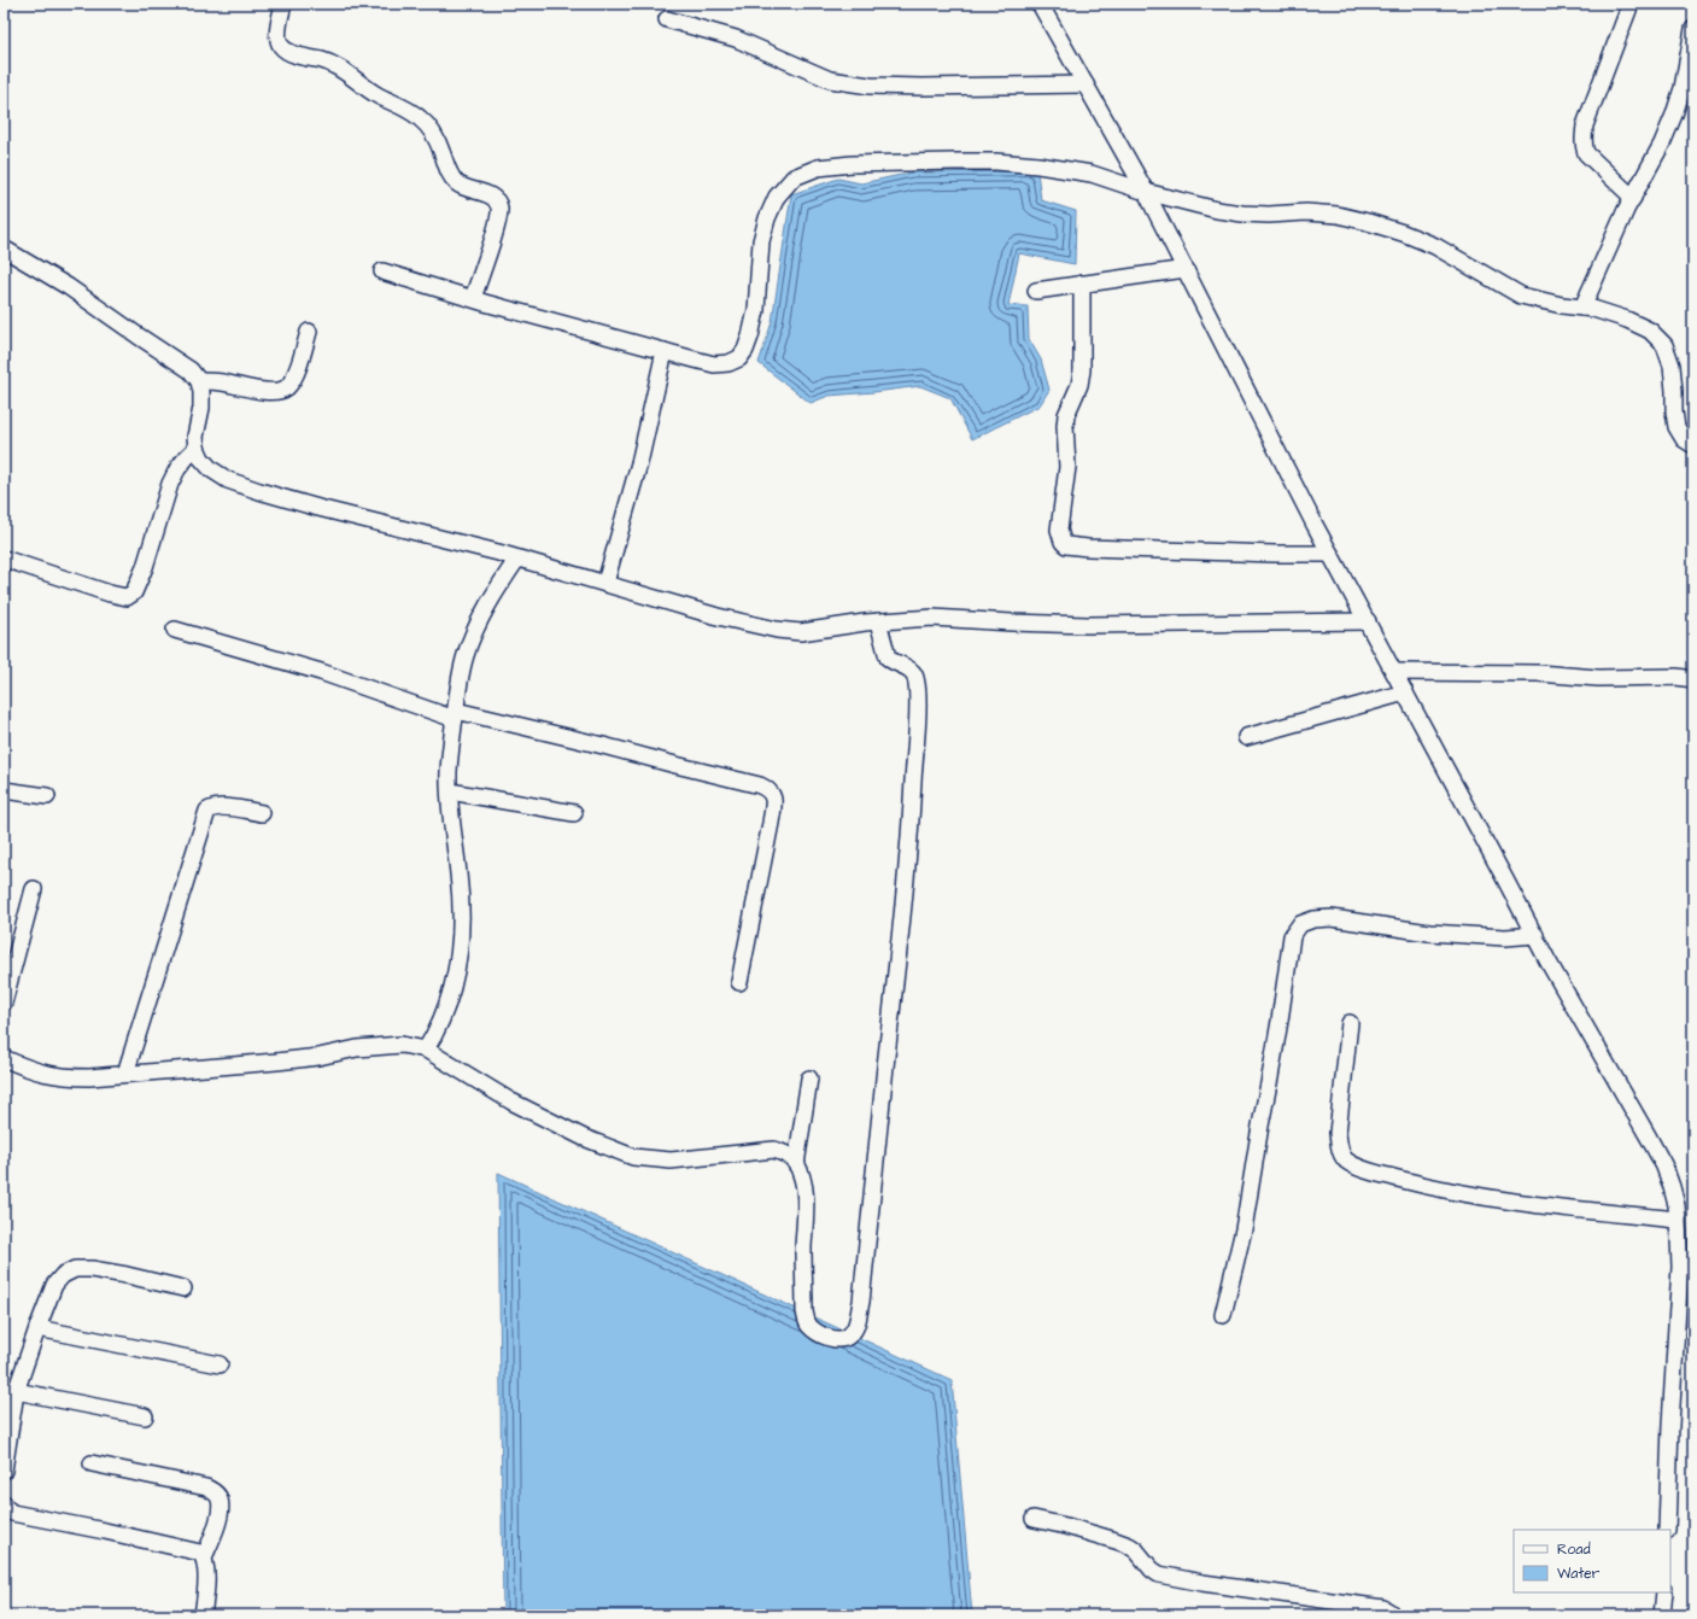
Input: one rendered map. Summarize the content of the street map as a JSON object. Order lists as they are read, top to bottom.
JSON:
{
  "legend": ["Road", "Water"]
}
